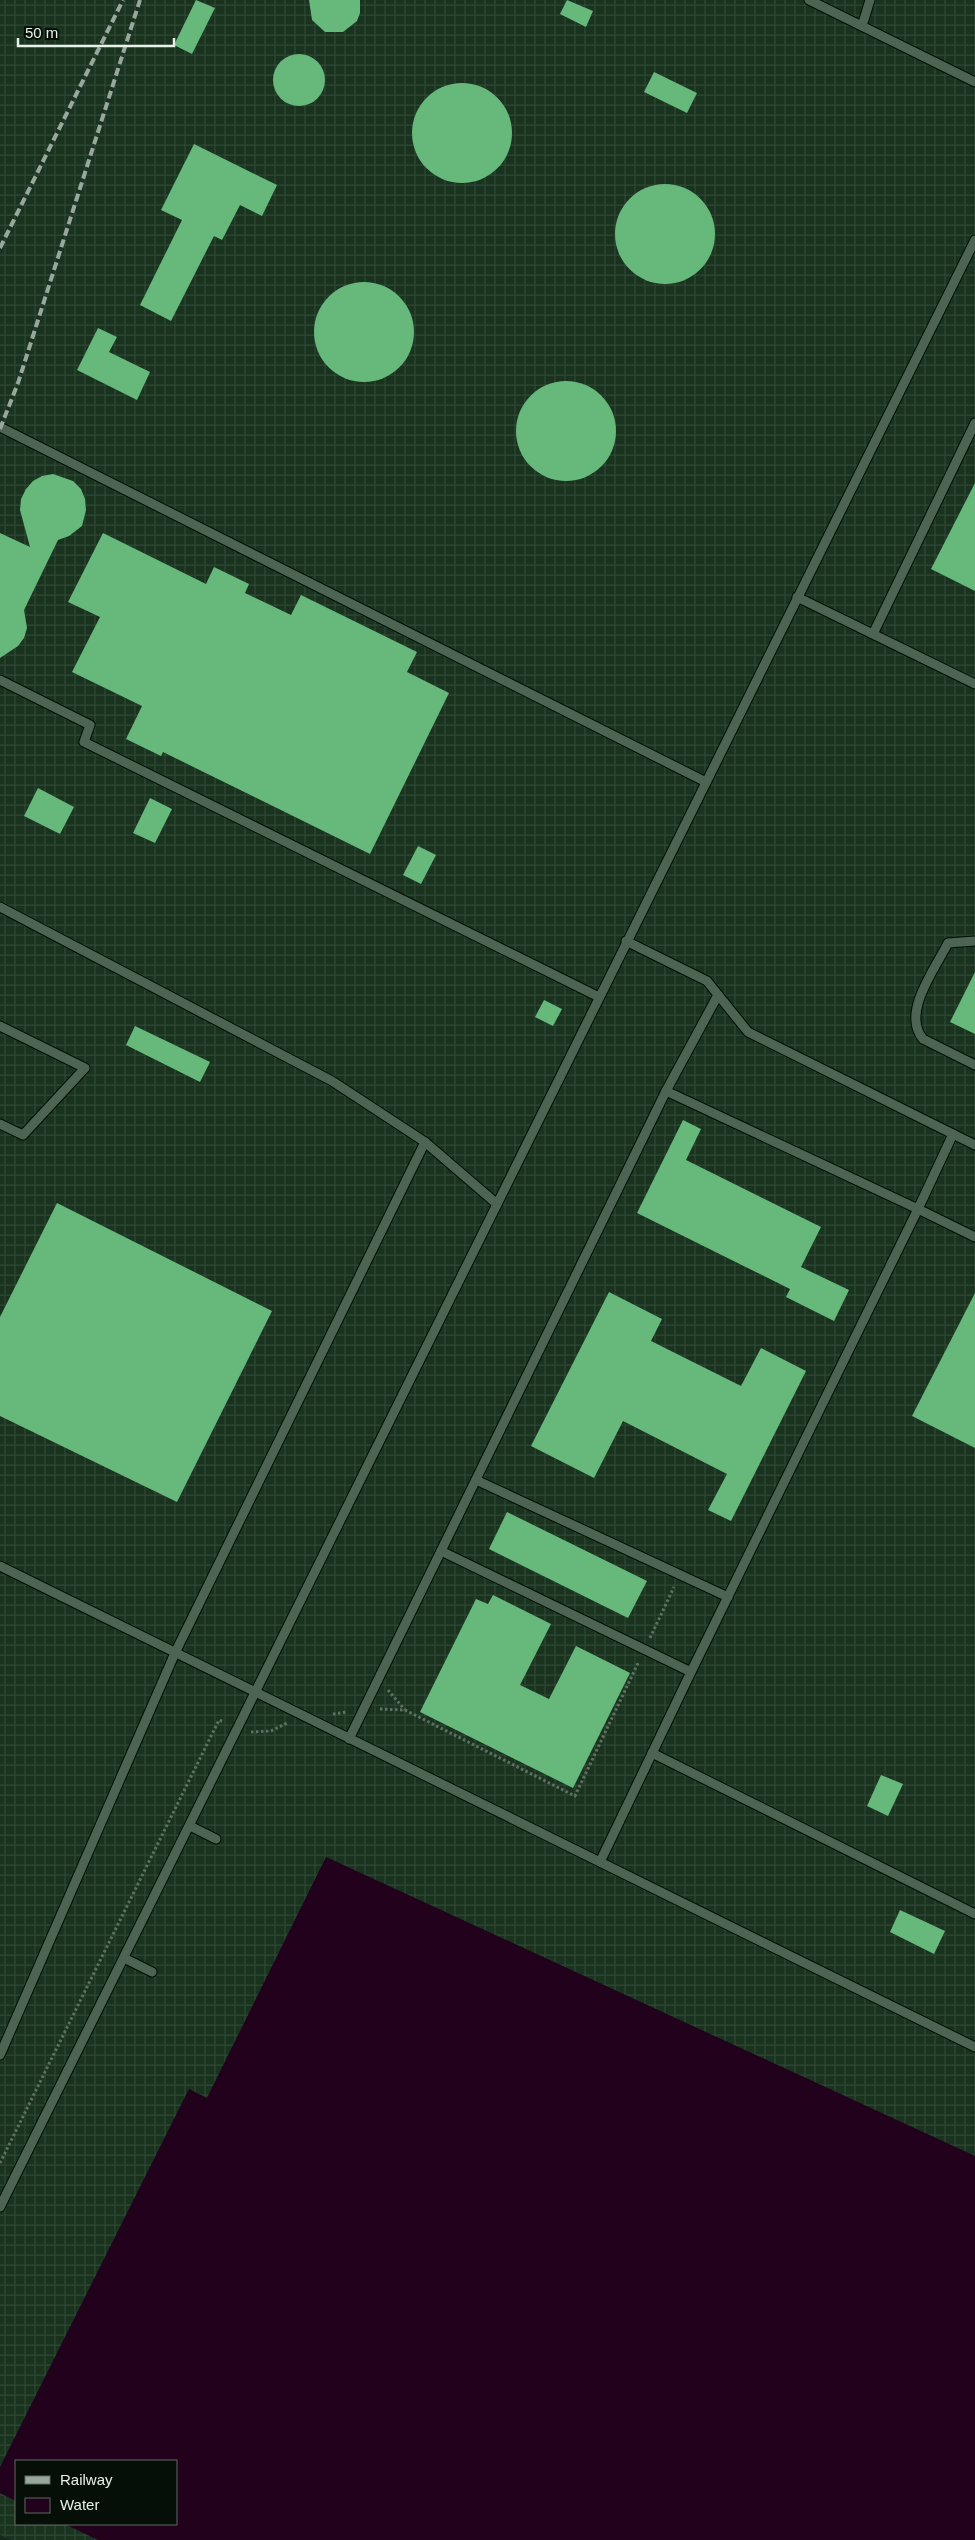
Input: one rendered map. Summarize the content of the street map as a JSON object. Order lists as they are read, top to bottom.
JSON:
{
  "legend": ["Railway", "Water"],
  "scale_bar": "50 m"
}
